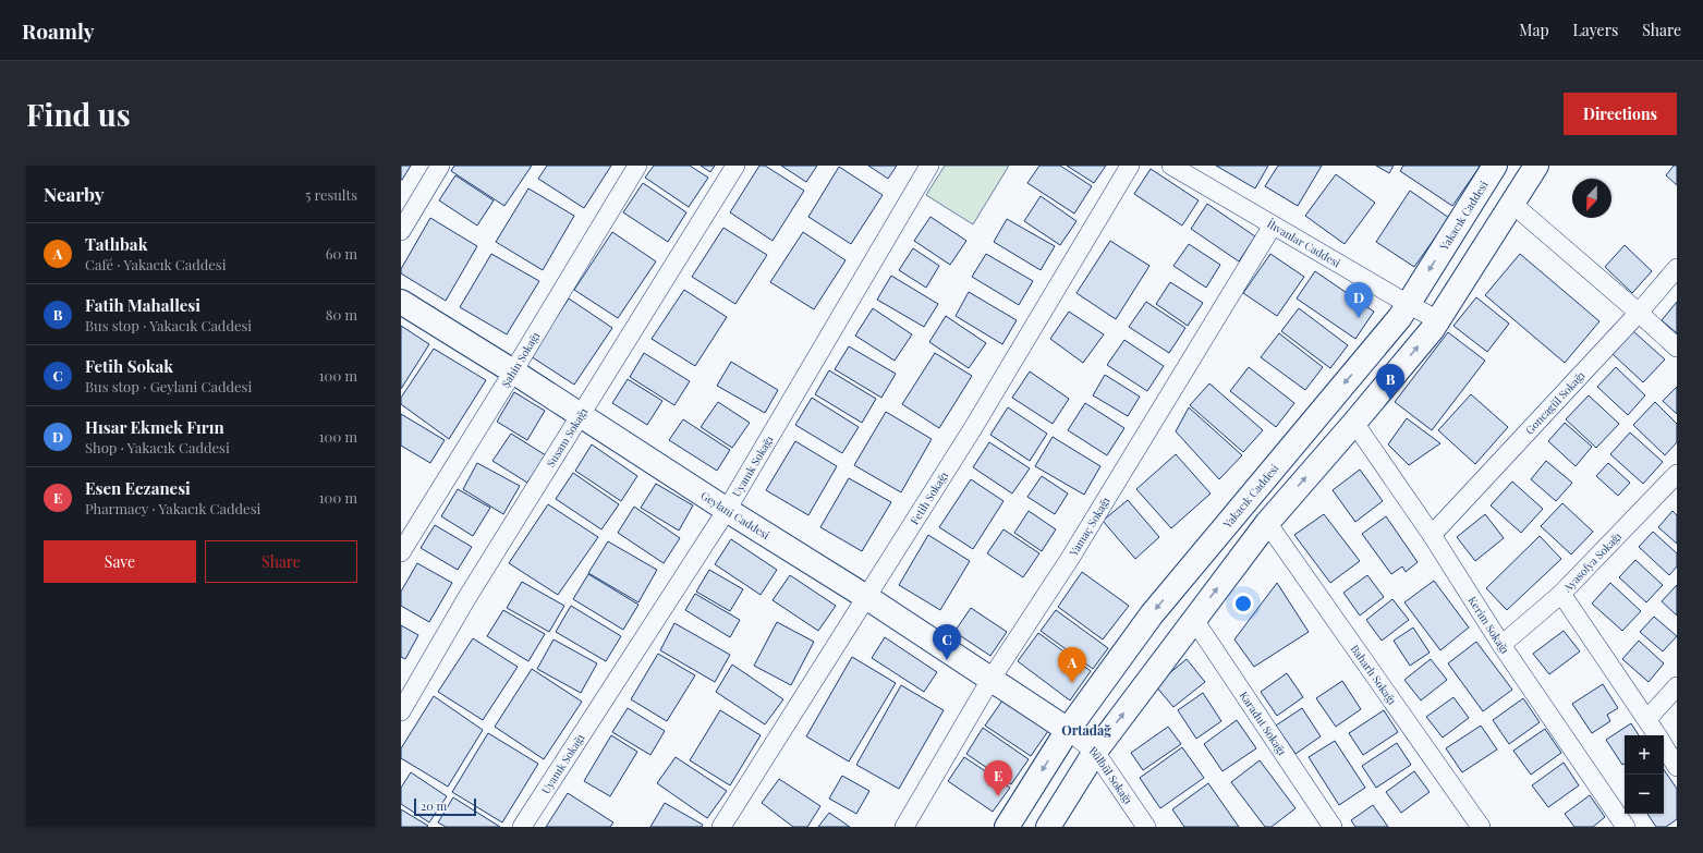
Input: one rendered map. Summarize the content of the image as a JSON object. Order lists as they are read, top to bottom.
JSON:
{
  "streets": {
    "main road": ["Yakacık Caddesi", "Geylani Caddesi"],
    "street": [
      "İhvanlar Caddesi",
      "Şahin Sokağı",
      "Goncagül Sokağı",
      "Susam Sokağı",
      "Uyanık Sokağı",
      "Fetih Sokağı",
      "Yamaç Sokağı",
      "Ayasofya Sokağı",
      "Kerim Sokağı",
      "Baharlı Sokağı",
      "Karadut Sokağı",
      "Bülbül Sokağı"
    ]
  },
  "crossings": [
    ["Yakacık Caddesi", "İhvanlar Caddesi"],
    ["Yakacık Caddesi", "Geylani Caddesi"],
    ["Yakacık Caddesi", "Bülbül Sokağı"],
    ["İhvanlar Caddesi", "Yamaç Sokağı"],
    ["Şahin Sokağı", "Geylani Caddesi"],
    ["Goncagül Sokağı", "Kerim Sokağı"],
    ["Susam Sokağı", "Geylani Caddesi"],
    ["Uyanık Sokağı", "Geylani Caddesi"],
    ["Fetih Sokağı", "Geylani Caddesi"],
    ["Geylani Caddesi", "Yamaç Sokağı"],
    ["Geylani Caddesi", "Bülbül Sokağı"],
    ["Ayasofya Sokağı", "Kerim Sokağı"]
  ],
  "districts": ["Ortadağ"],
  "scale_bar": "20 m",
  "north": "bottom",
  "page": {
    "header": "Roamly",
    "nav": ["Map", "Layers", "Share"],
    "buttons": [
      "Directions",
      ["Save", "Share"]
    ],
    "title": "Find us",
    "heading": ["Nearby", "5 results"],
    "list": [
      {
        "mark": "A",
        "name": "Tatlıbak",
        "note": "Café · Yakacık Caddesi",
        "value": "60 m"
      },
      {
        "mark": "B",
        "name": "Fatih Mahallesi",
        "note": "Bus stop · Yakacık Caddesi",
        "value": "80 m"
      },
      {
        "mark": "C",
        "name": "Fetih Sokak",
        "note": "Bus stop · Geylani Caddesi",
        "value": "100 m"
      },
      {
        "mark": "D",
        "name": "Hısar Ekmek Fırın",
        "note": "Shop · Yakacık Caddesi",
        "value": "100 m"
      },
      {
        "mark": "E",
        "name": "Esen Eczanesi",
        "note": "Pharmacy · Yakacık Caddesi",
        "value": "100 m"
      }
    ],
    "pins": [
      "D",
      "B",
      "C",
      "A",
      "E"
    ],
    "map_buttons": ["+", "−"],
    "scale": "20 m"
  }
}
